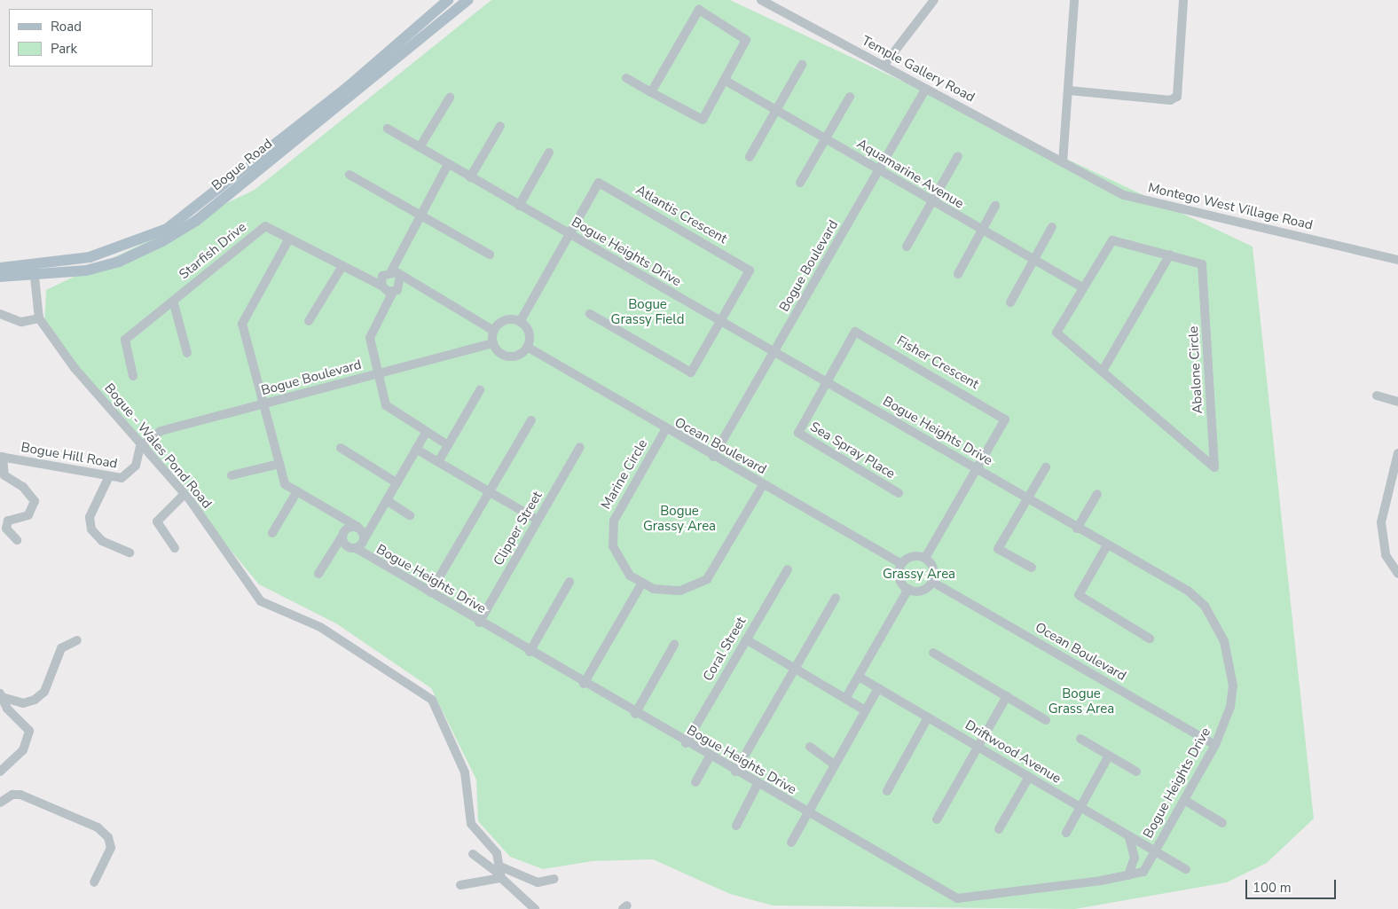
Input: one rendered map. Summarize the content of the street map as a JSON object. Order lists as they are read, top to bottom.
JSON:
{
  "streets": {
    "main road": ["Bogue Road"],
    "street": [
      "Temple Gallery Road",
      "Aquamarine Avenue",
      "Montego West Village Road",
      "Atlantis Crescent",
      "Starfish Drive",
      "Bogue Heights Drive",
      "Bogue Boulevard",
      "Fisher Crescent",
      "Abalone Circle",
      "Bogue - Wales Pond Road",
      "Ocean Boulevard",
      "Sea Spray Place",
      "Bogue Hill Road",
      "Marine Circle",
      "Clipper Street",
      "Coral Street",
      "Driftwood Avenue"
    ]
  },
  "crossings": [
    ["Temple Gallery Road", "Montego West Village Road"],
    ["Temple Gallery Road", "Bogue Boulevard"],
    ["Bogue Road", "Bogue - Wales Pond Road"],
    ["Aquamarine Avenue", "Bogue Boulevard"],
    ["Aquamarine Avenue", "Abalone Circle"],
    ["Atlantis Crescent", "Bogue Heights Drive"],
    ["Bogue Heights Drive", "Bogue Boulevard"],
    ["Bogue Heights Drive", "Fisher Crescent"],
    ["Bogue Heights Drive", "Ocean Boulevard"],
    ["Bogue Heights Drive", "Sea Spray Place"],
    ["Bogue Heights Drive", "Clipper Street"],
    ["Bogue Heights Drive", "Coral Street"],
    ["Bogue Heights Drive", "Driftwood Avenue"],
    ["Bogue Boulevard", "Bogue - Wales Pond Road"],
    ["Bogue Boulevard", "Ocean Boulevard"],
    ["Bogue Boulevard", "Bogue Hill Road"],
    ["Fisher Crescent", "Sea Spray Place"],
    ["Bogue - Wales Pond Road", "Bogue Hill Road"],
    ["Ocean Boulevard", "Marine Circle"]
  ],
  "parks": [
    "Bogue Grassy Field",
    "Bogue Grassy Area",
    "Grassy Area",
    "Bogue Grass Area"
  ],
  "legend": ["Road", "Park"],
  "scale_bar": "100 m"
}
